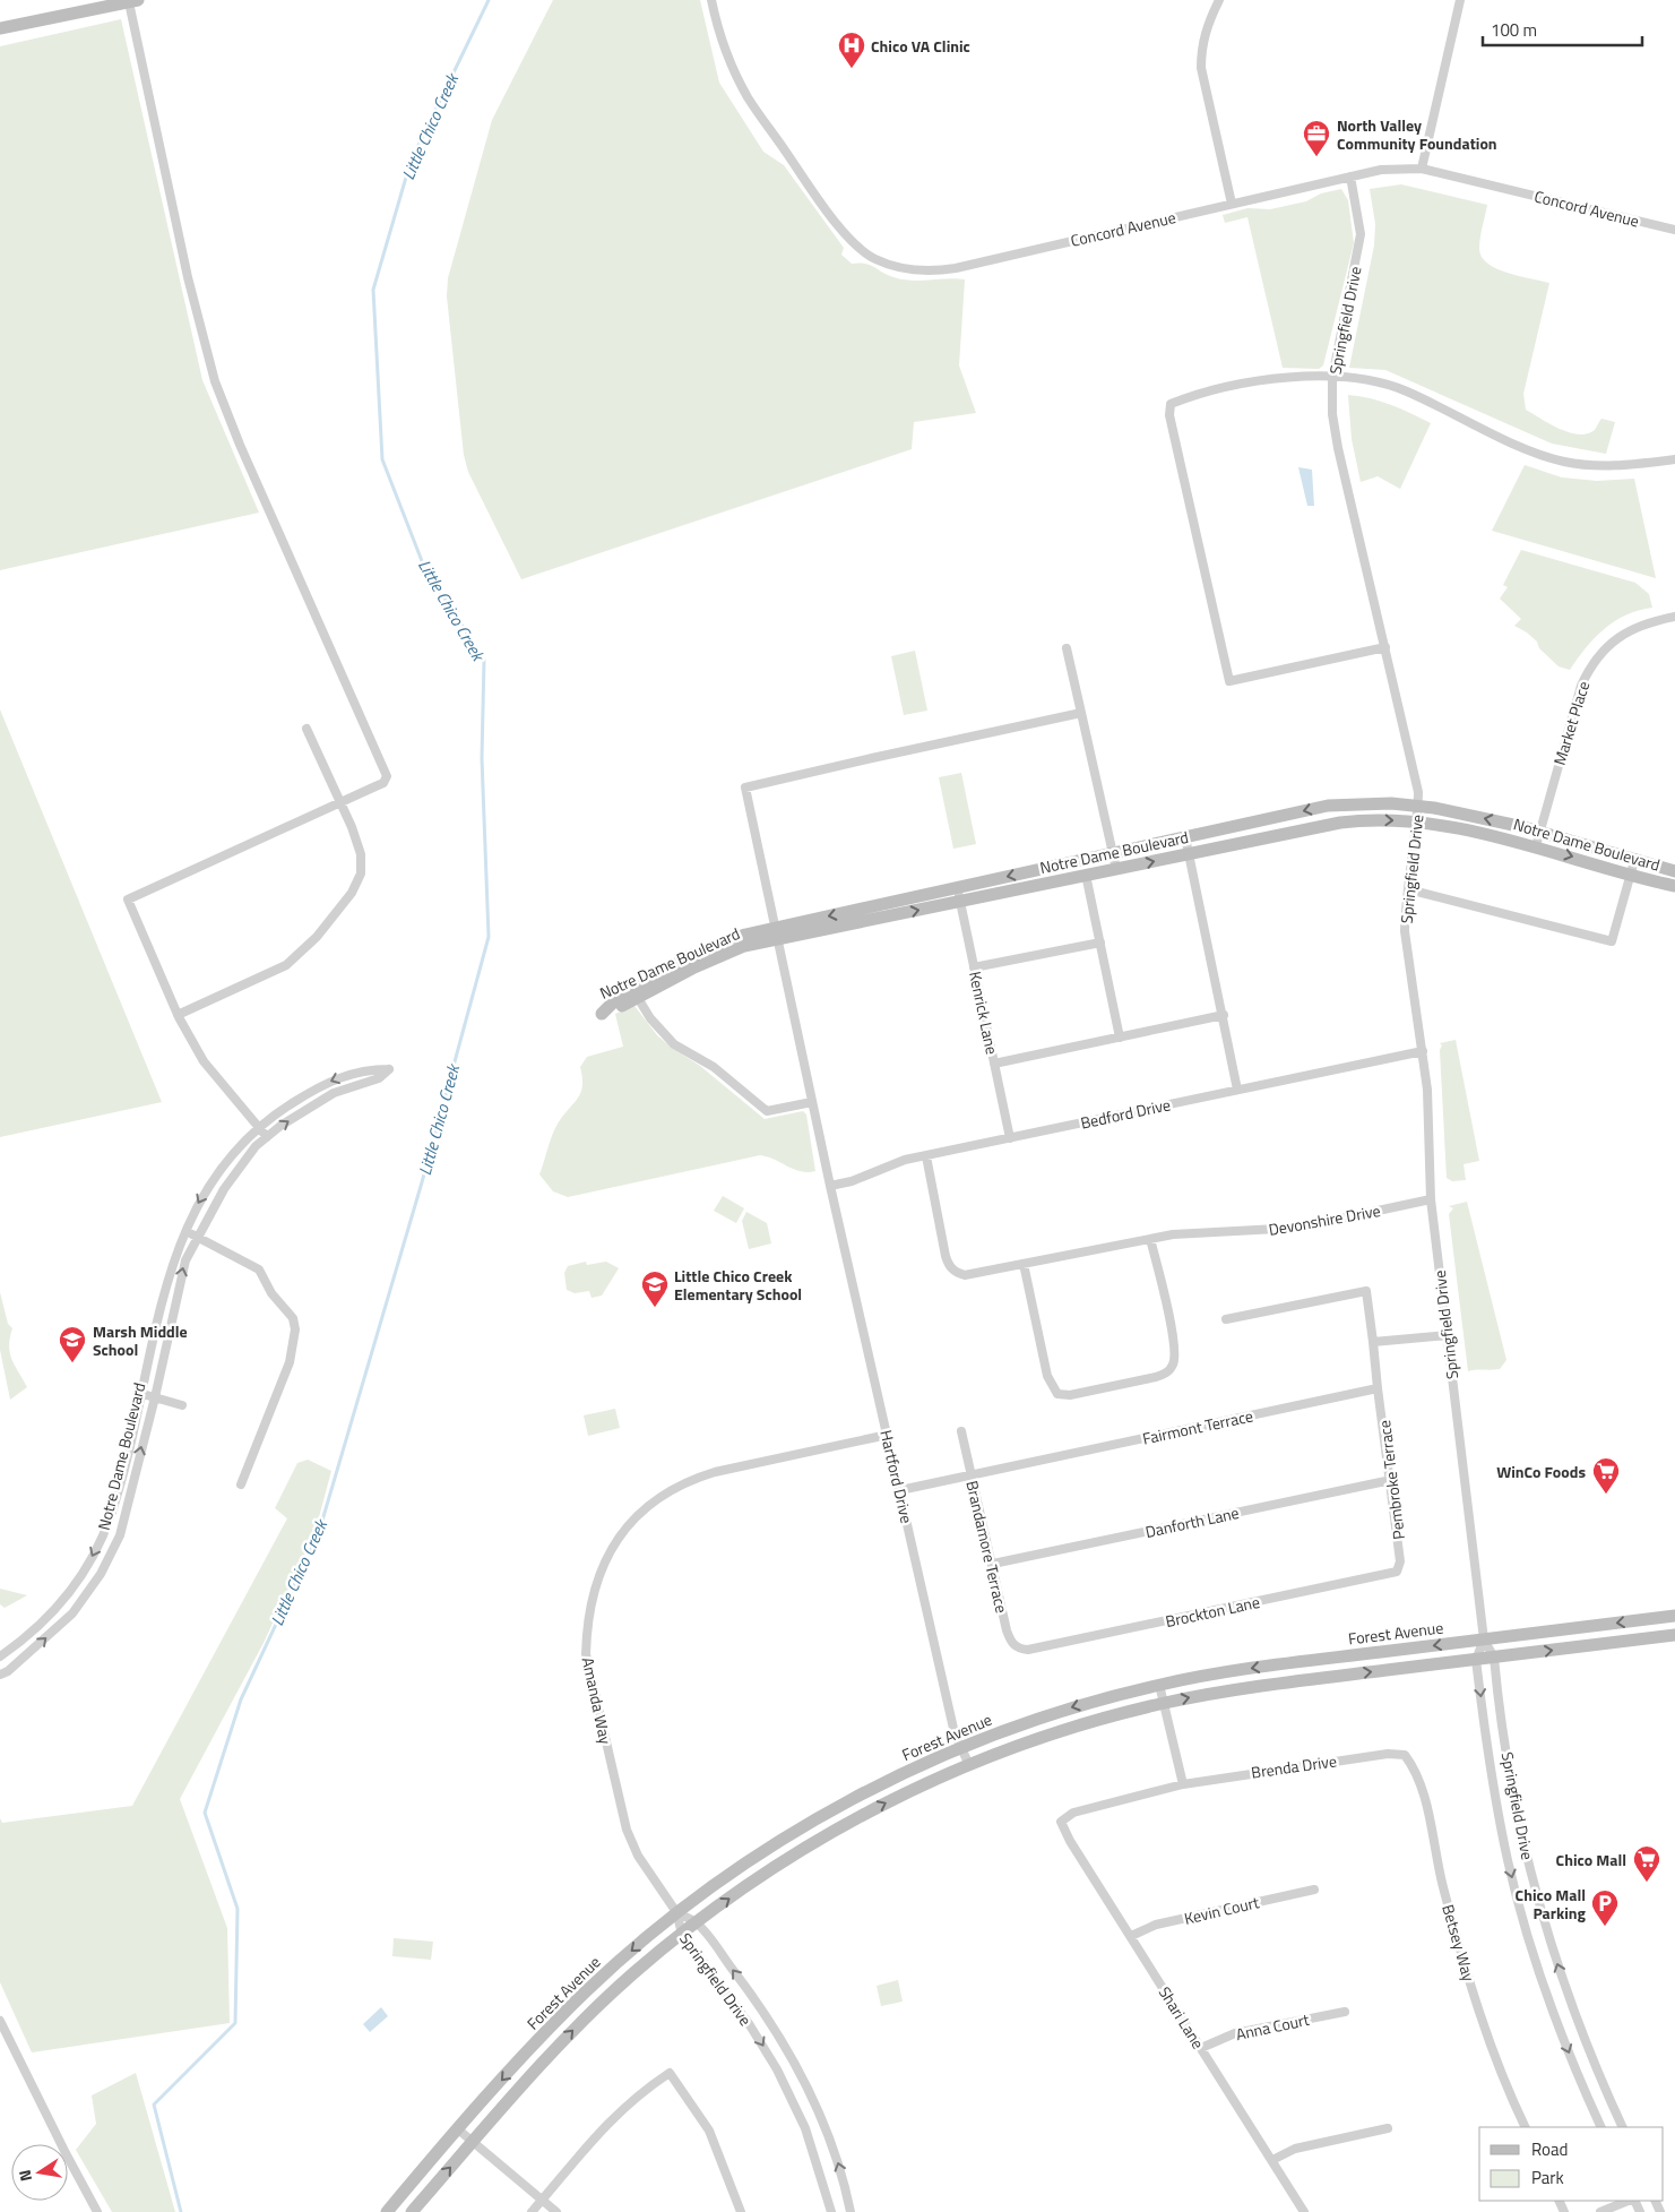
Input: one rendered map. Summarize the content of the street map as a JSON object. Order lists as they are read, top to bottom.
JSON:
{
  "streets": {
    "street": [
      "Concord Avenue",
      "Springfield Drive",
      "Market Place",
      "Notre Dame Boulevard",
      "Kenrick Lane",
      "Bedford Drive",
      "Devonshire Drive",
      "Fairmont Terrace",
      "Hartford Drive",
      "Pembroke Terrace",
      "Danforth Lane",
      "Brandamore Terrace",
      "Brockton Lane",
      "Forest Avenue",
      "Amanda Way",
      "Brenda Drive",
      "Kevin Court",
      "Betsey Way",
      "Shari Lane",
      "Anna Court"
    ]
  },
  "crossings": [
    ["Concord Avenue", "Springfield Drive"],
    ["Springfield Drive", "Notre Dame Boulevard"],
    ["Springfield Drive", "Bedford Drive"],
    ["Springfield Drive", "Devonshire Drive"],
    ["Springfield Drive", "Forest Avenue"],
    ["Springfield Drive", "Amanda Way"],
    ["Market Place", "Notre Dame Boulevard"],
    ["Notre Dame Boulevard", "Kenrick Lane"],
    ["Notre Dame Boulevard", "Hartford Drive"],
    ["Kenrick Lane", "Bedford Drive"],
    ["Bedford Drive", "Devonshire Drive"],
    ["Bedford Drive", "Hartford Drive"],
    ["Fairmont Terrace", "Hartford Drive"],
    ["Fairmont Terrace", "Pembroke Terrace"],
    ["Fairmont Terrace", "Brandamore Terrace"],
    ["Hartford Drive", "Forest Avenue"],
    ["Hartford Drive", "Amanda Way"],
    ["Pembroke Terrace", "Danforth Lane"],
    ["Pembroke Terrace", "Brockton Lane"],
    ["Danforth Lane", "Brandamore Terrace"],
    ["Brandamore Terrace", "Brockton Lane"],
    ["Forest Avenue", "Amanda Way"],
    ["Brenda Drive", "Betsey Way"],
    ["Brenda Drive", "Shari Lane"],
    ["Kevin Court", "Shari Lane"],
    ["Shari Lane", "Anna Court"]
  ],
  "water": ["Little Chico Creek"],
  "places": {
    "hospital": ["Chico VA Clinic"],
    "office": ["North Valley Community Foundation"],
    "school or university": ["Little Chico Creek Elementary School", "Marsh Middle School"],
    "supermarket": ["WinCo Foods", "Chico Mall"],
    "parking": ["Chico Mall Parking"]
  },
  "legend": ["Road", "Park"],
  "scale_bar": "100 m",
  "north": "left"
}
